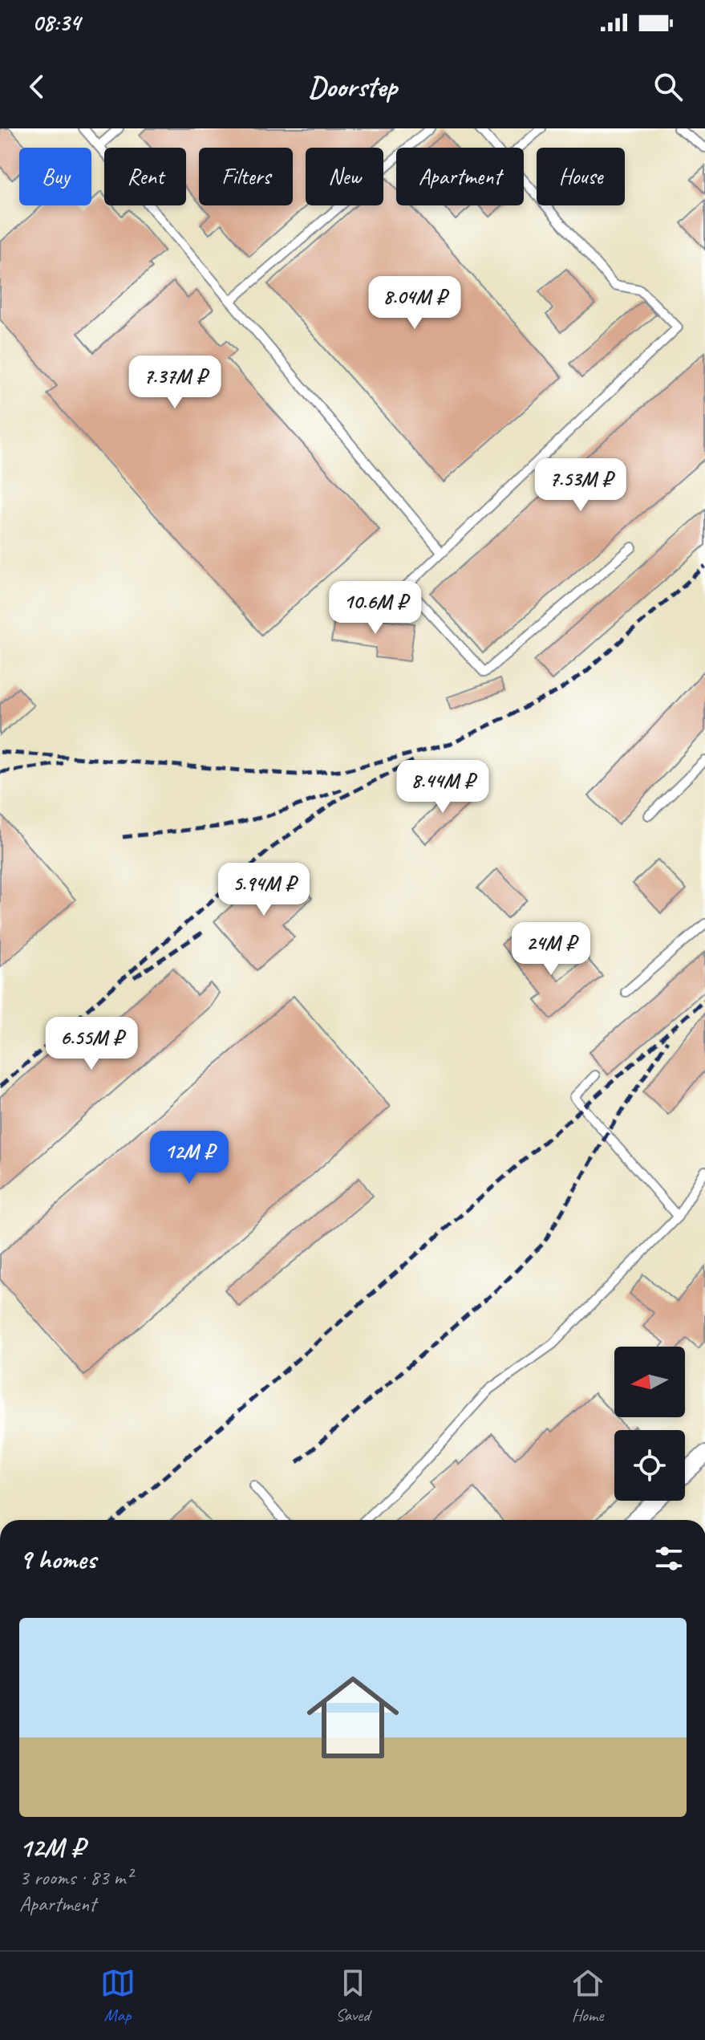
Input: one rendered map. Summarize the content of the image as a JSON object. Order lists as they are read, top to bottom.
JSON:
{
  "north": "left",
  "page": {
    "status": "08:34",
    "header": "Doorstep",
    "chip": [
      "Buy",
      "Rent",
      "Filters",
      "New",
      "Apartment",
      "House"
    ],
    "price": [
      "8.04M ₽",
      "7.37M ₽",
      "7.53M ₽",
      "10.6M ₽",
      "8.44M ₽",
      "5.94M ₽",
      "24M ₽",
      "6.55M ₽",
      "12M ₽"
    ],
    "heading": "9 homes",
    "list": [
      {
        "name": "12M ₽",
        "note": "3 rooms · 83 m² · Apartment"
      }
    ],
    "tabs": ["Map", "Saved", "Home"]
  }
}
